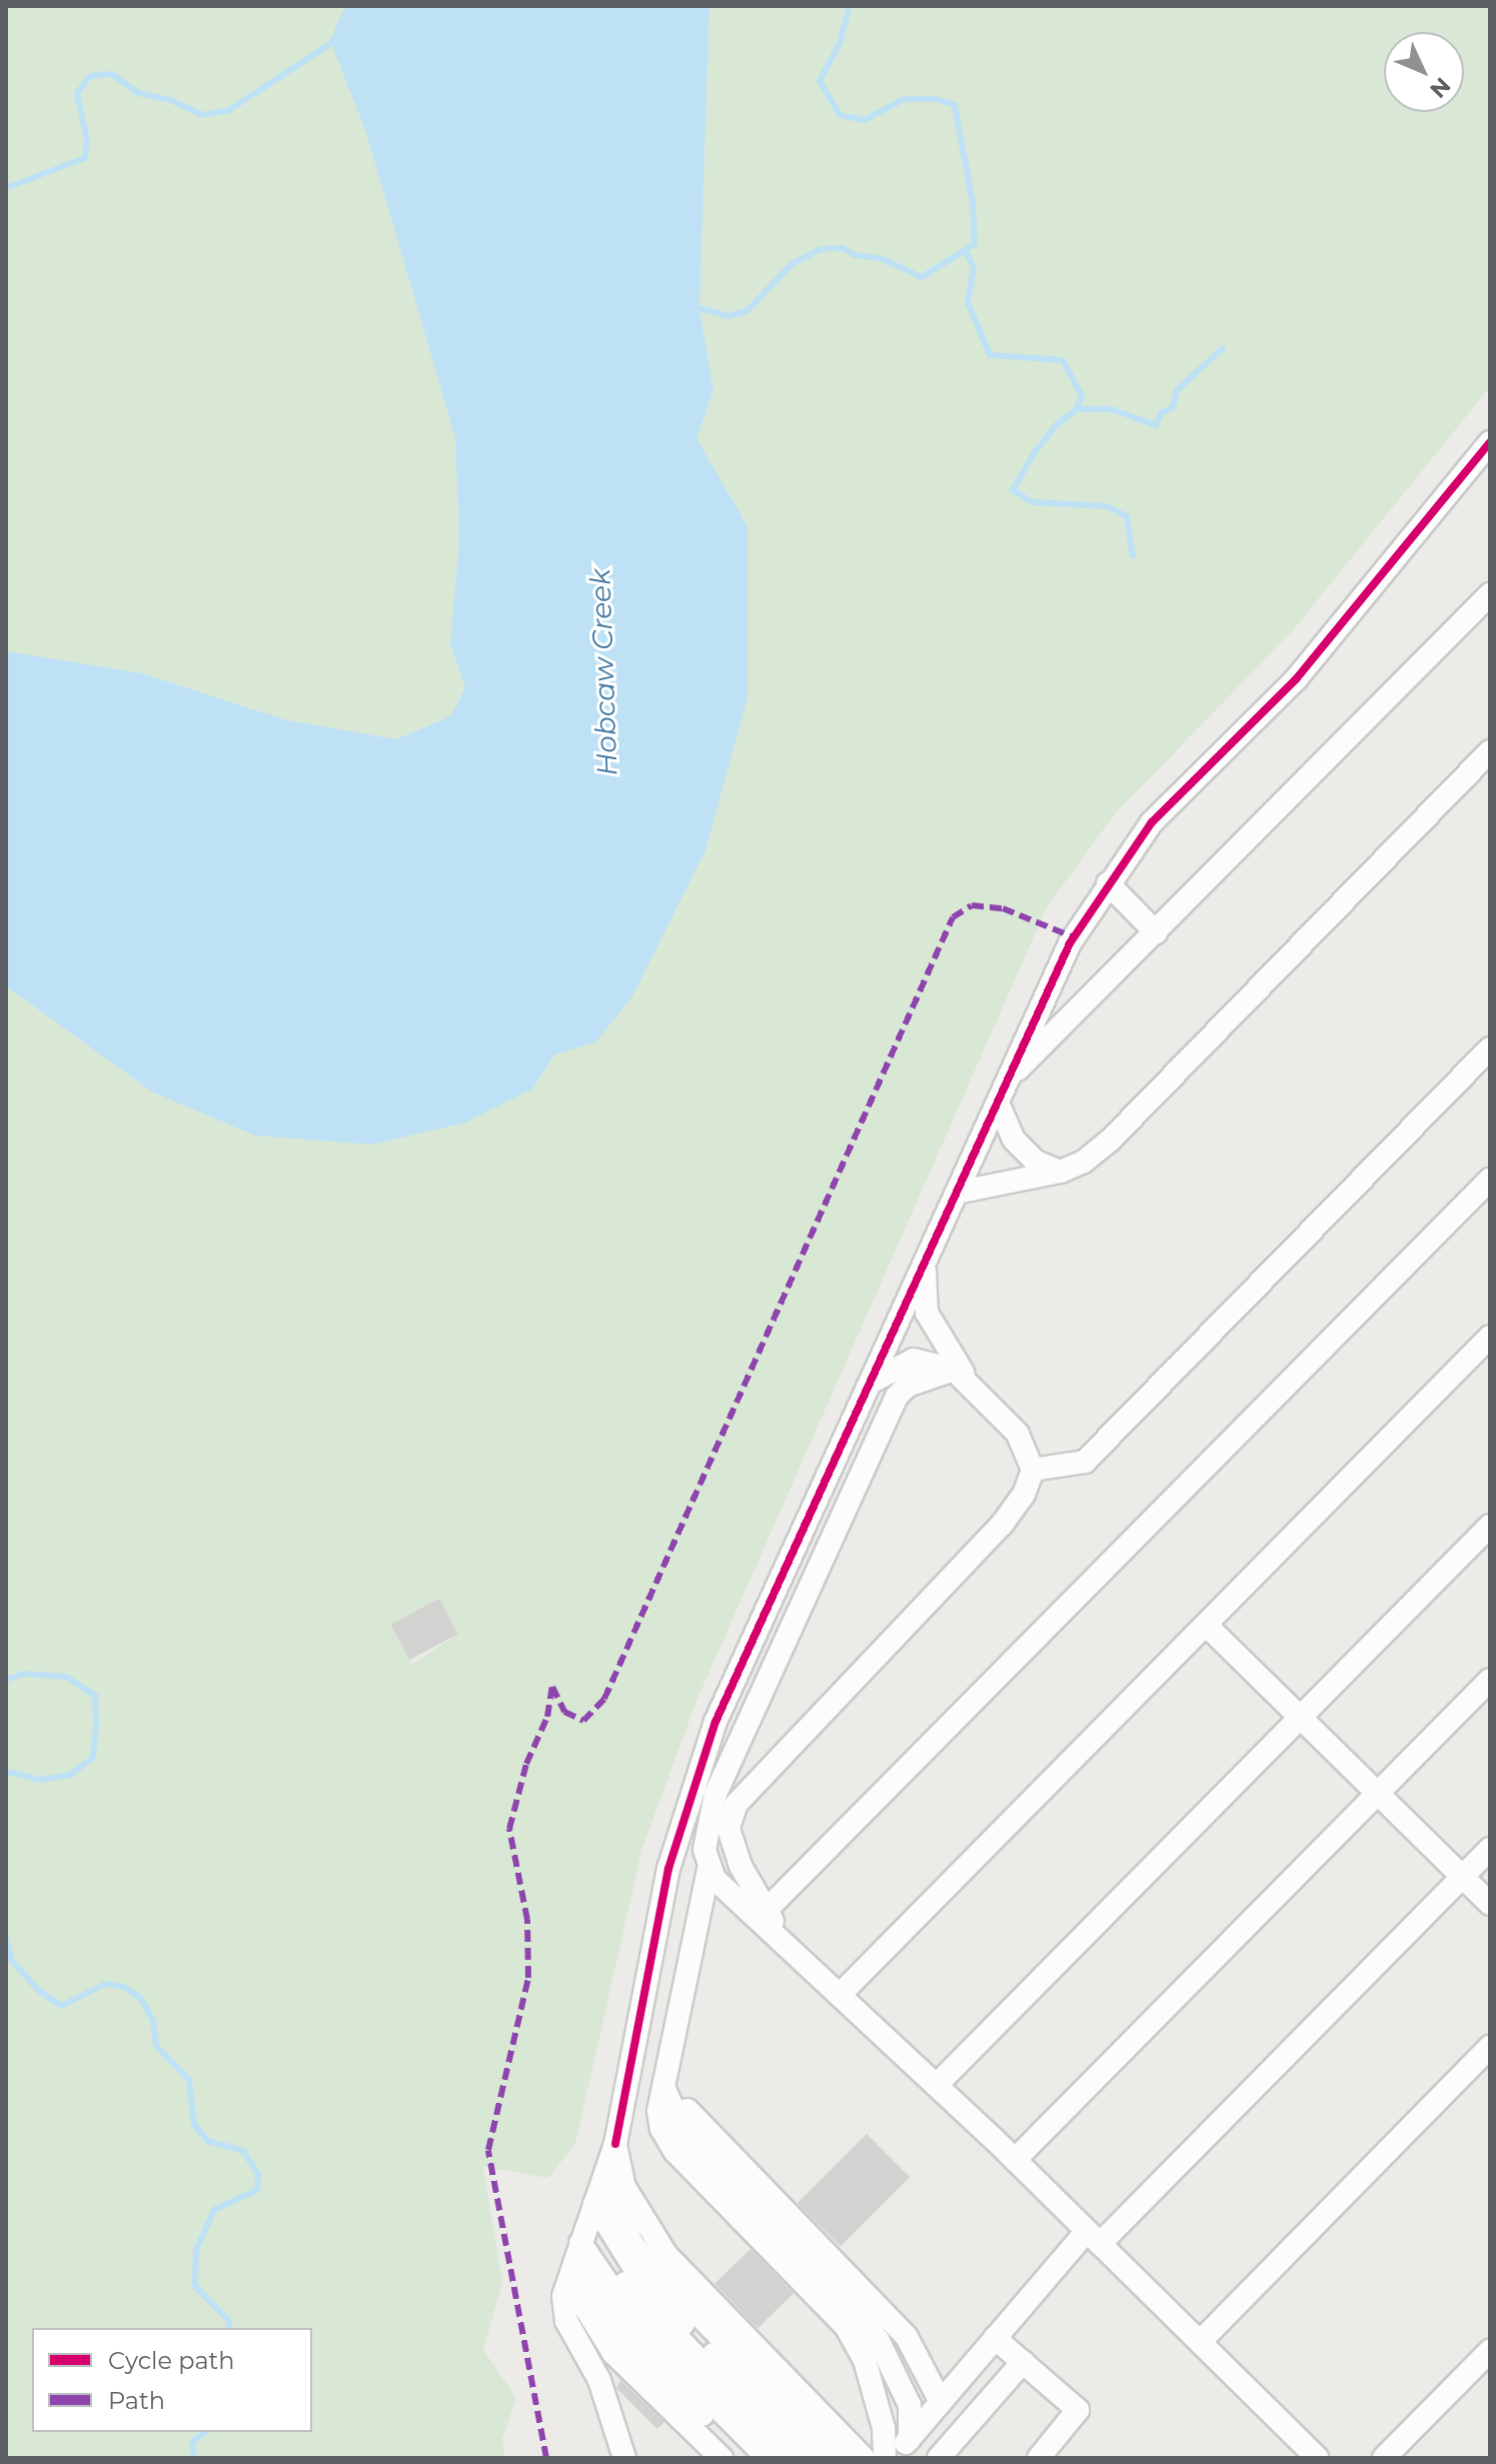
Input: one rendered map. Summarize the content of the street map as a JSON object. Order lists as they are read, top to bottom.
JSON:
{
  "water": ["Hobcaw Creek"],
  "legend": ["Cycle path", "Path"],
  "north": "bottom right"
}
